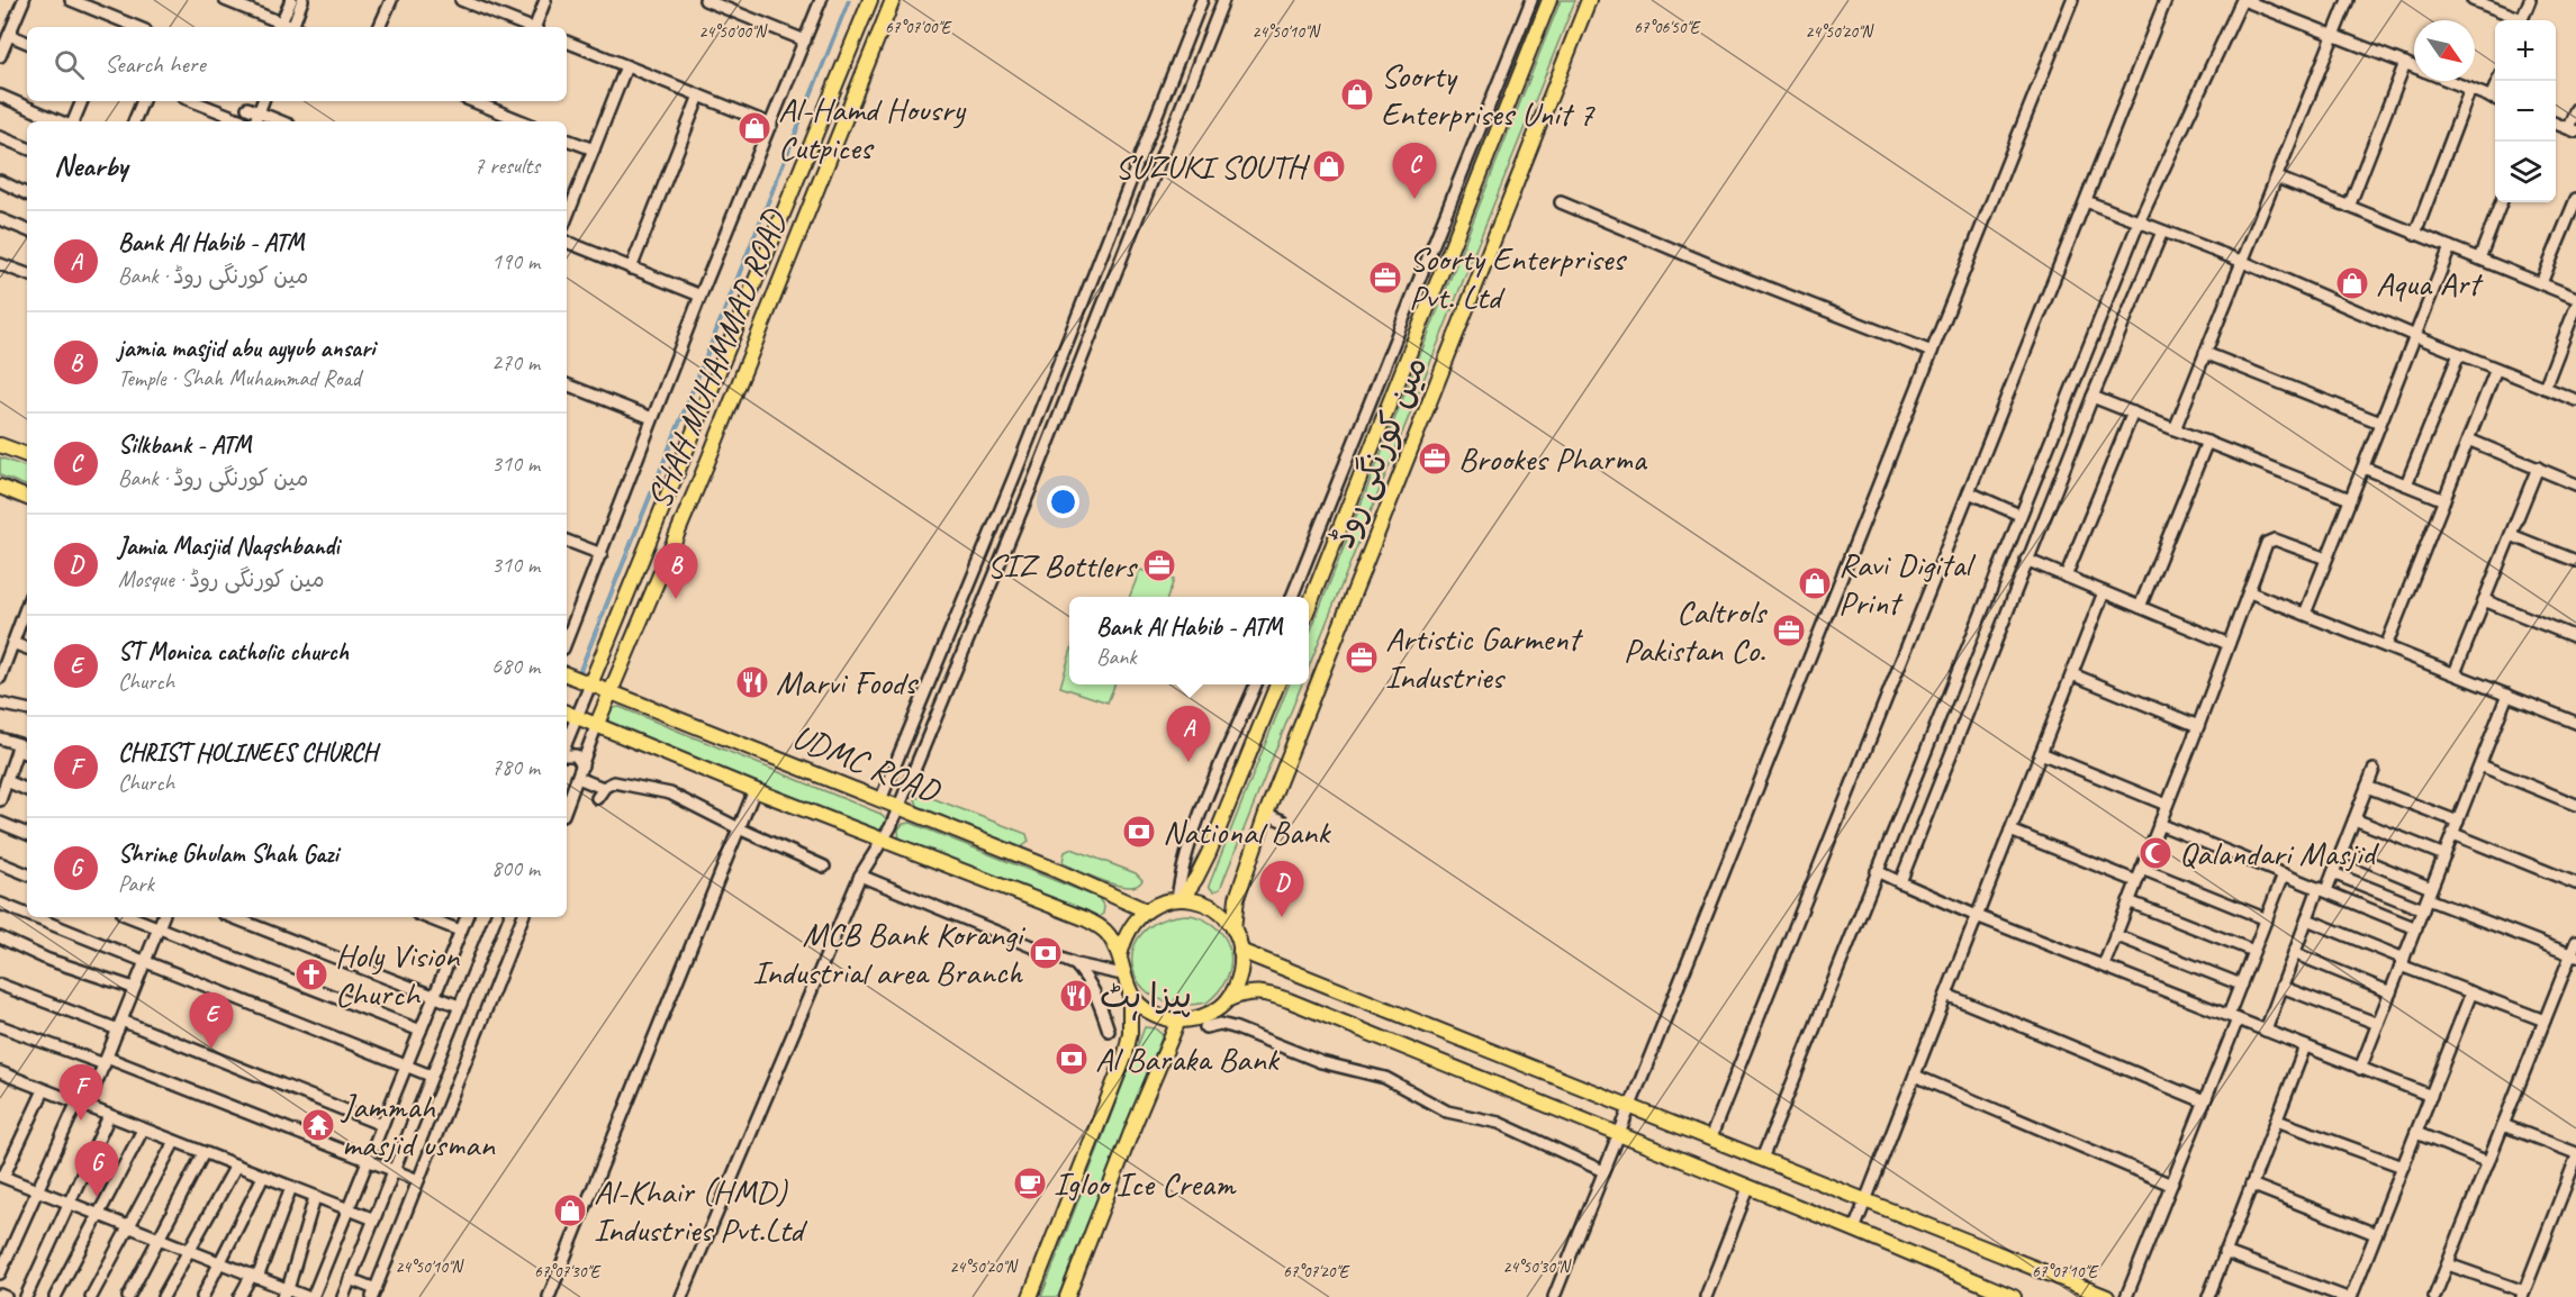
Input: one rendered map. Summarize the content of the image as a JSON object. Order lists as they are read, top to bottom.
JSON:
{
  "streets": {
    "main road": ["SHAH MUHAMMAD ROAD", "مین کورنگی روڈ", "UDMC ROAD"]
  },
  "crossings": [
    ["SHAH MUHAMMAD ROAD", "UDMC ROAD"],
    ["مین کورنگی روڈ", "UDMC ROAD"]
  ],
  "places": {
    "shop": [
      "Soorty Enterprises Unit 7",
      "Al-Hamd Housry Cutpices",
      "SUZUKI SOUTH",
      "Aqua Art",
      "Ravi Digital Print",
      "Al-Khair (HMD) Industries Pvt.Ltd"
    ],
    "office": [
      "Soorty Enterprises Pvt. Ltd",
      "Brookes Pharma",
      "SIZ Bottlers",
      "Caltrols Pakistan Co.",
      "Artistic Garment Industries"
    ],
    "restaurant": ["Marvi Foods", "پیزا ہٹ"],
    "bank": ["National Bank", "MCB Bank Korangi Industrial area Branch", "Al Baraka Bank"],
    "mosque": ["Qalandari Masjid"],
    "church": ["Holy Vision Church"],
    "temple": ["Jammah masjid usman"],
    "cafe": ["Igloo Ice Cream"]
  },
  "north": "bottom right",
  "page": {
    "map_buttons": ["+", "−"],
    "search": "Search here",
    "heading": ["Nearby", "7 results"],
    "pins": [
      "C",
      "B",
      "A",
      "D",
      "E",
      "F",
      "G"
    ],
    "list": [
      {
        "mark": "A",
        "name": "Bank Al Habib - ATM",
        "note": "Bank · مین کورنگی روڈ",
        "value": "190 m"
      },
      {
        "mark": "B",
        "name": "jamia masjid abu ayyub ansari",
        "note": "Temple · Shah Muhammad Road",
        "value": "270 m"
      },
      {
        "mark": "C",
        "name": "Silkbank - ATM",
        "note": "Bank · مین کورنگی روڈ",
        "value": "310 m"
      },
      {
        "mark": "D",
        "name": "Jamia Masjid Naqshbandi",
        "note": "Mosque · مین کورنگی روڈ",
        "value": "310 m"
      },
      {
        "mark": "E",
        "name": "ST Monica catholic church",
        "note": "Church",
        "value": "680 m"
      },
      {
        "mark": "F",
        "name": "CHRIST HOLINEES CHURCH",
        "note": "Church",
        "value": "780 m"
      },
      {
        "mark": "G",
        "name": "Shrine Ghulam Shah Gazi",
        "note": "Park",
        "value": "800 m"
      }
    ],
    "popup": ["Bank Al Habib - ATM", "Bank"]
  },
  "coordinates": [
    "67°07'00\"E",
    "67°06'50\"E",
    "24°50'00\"N",
    "24°50'10\"N",
    "24°50'20\"N",
    "24°50'30\"N",
    "67°07'30\"E",
    "67°07'20\"E",
    "67°07'10\"E"
  ]
}
